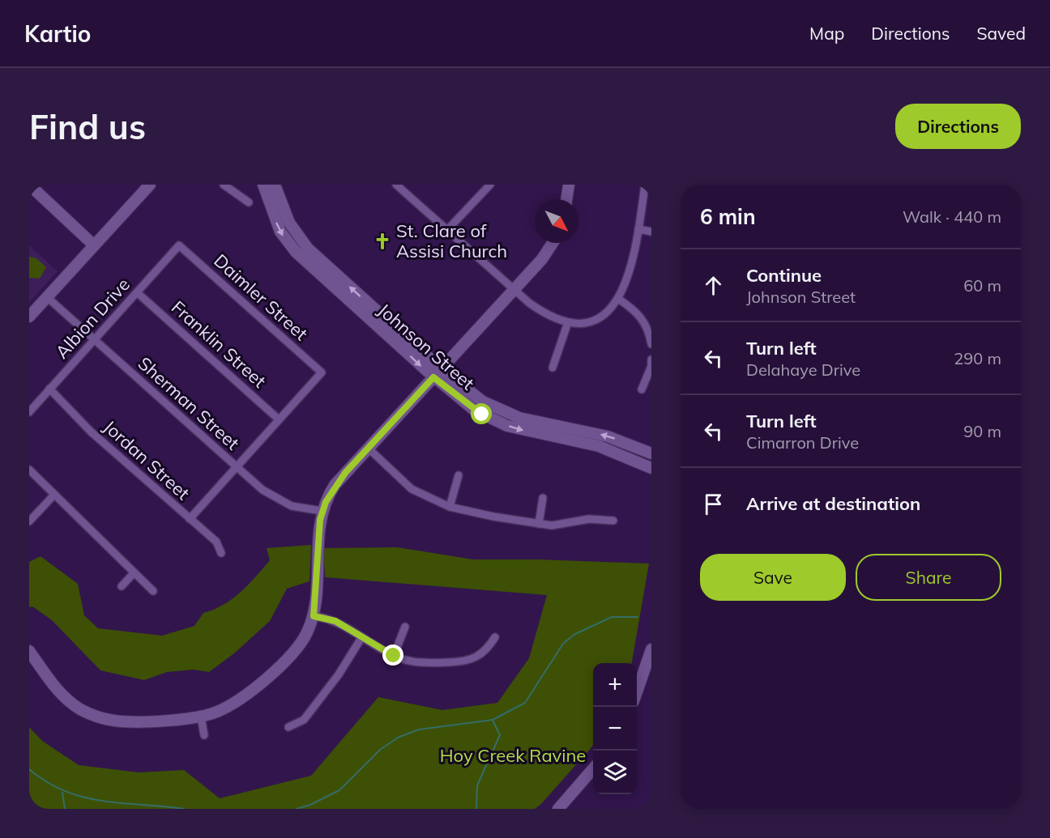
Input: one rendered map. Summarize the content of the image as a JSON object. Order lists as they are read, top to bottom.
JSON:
{
  "streets": {
    "street": [
      "Daimler Street",
      "Albion Drive",
      "Franklin Street",
      "Johnson Street",
      "Sherman Street",
      "Jordan Street"
    ]
  },
  "crossings": [
    ["Daimler Street", "Albion Drive"],
    ["Daimler Street", "Franklin Street"],
    ["Albion Drive", "Franklin Street"],
    ["Albion Drive", "Sherman Street"],
    ["Albion Drive", "Jordan Street"]
  ],
  "parks": ["Hoy Creek Ravine"],
  "places": {
    "church": ["St. Clare of Assisi Church"]
  },
  "north": "bottom right",
  "page": {
    "header": "Kartio",
    "nav": ["Map", "Directions", "Saved"],
    "buttons": [
      "Directions",
      ["Save", "Share"]
    ],
    "title": "Find us",
    "heading": ["6 min", "Walk · 440 m"],
    "list": [
      ["Continue", "Johnson Street", "60 m"],
      ["Turn left", "Delahaye Drive", "290 m"],
      ["Turn left", "Cimarron Drive", "90 m"],
      "Arrive at destination"
    ],
    "map_buttons": ["+", "−"]
  }
}
